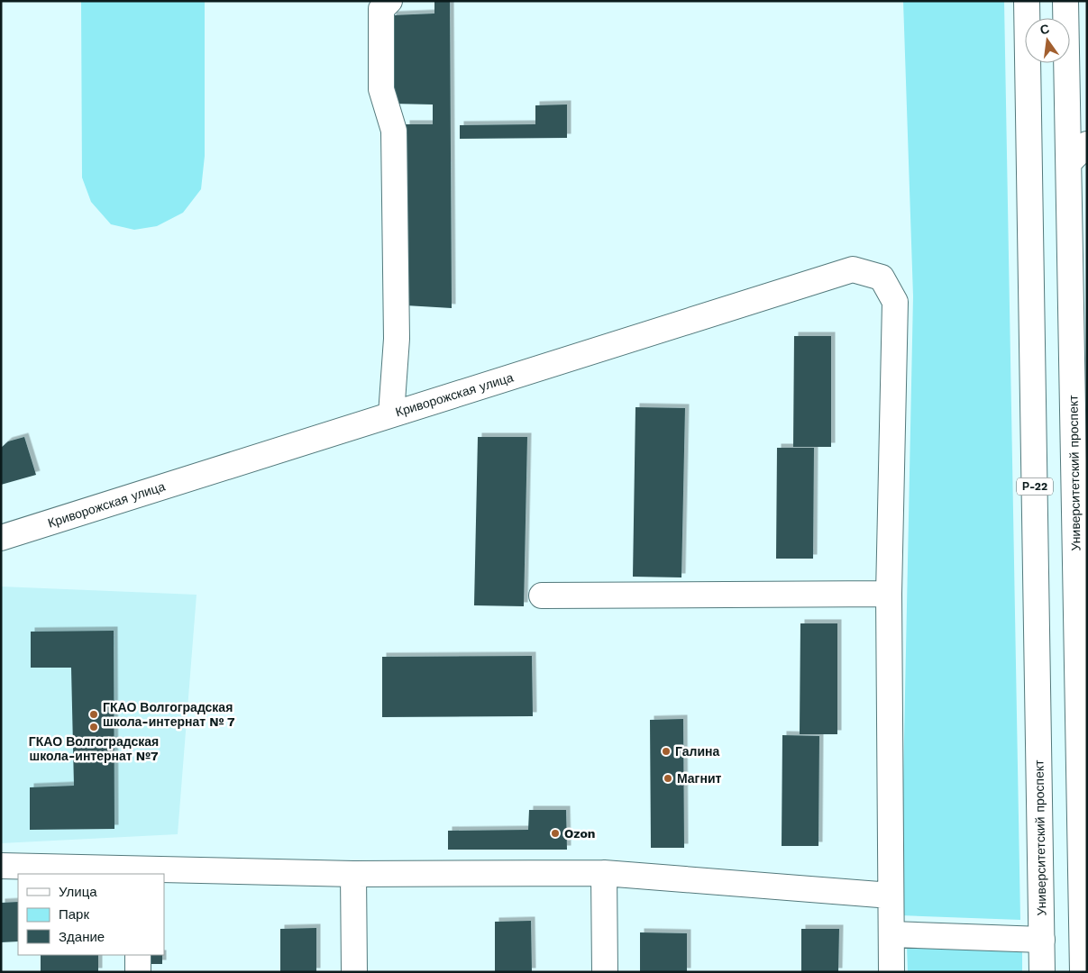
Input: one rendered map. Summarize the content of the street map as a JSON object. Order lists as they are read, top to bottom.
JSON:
{
  "streets": {
    "main road": ["Криворожская улица", "Университетский проспект", "Р-22"]
  },
  "places": [
    "ГКАО Волгоградская школа-интернат № 7",
    "ГКАО Волгоградская школа-интернат №7",
    "Галина",
    "Магнит",
    "Ozon"
  ],
  "legend": ["Улица", "Парк", "Здание"],
  "north": "top"
}
